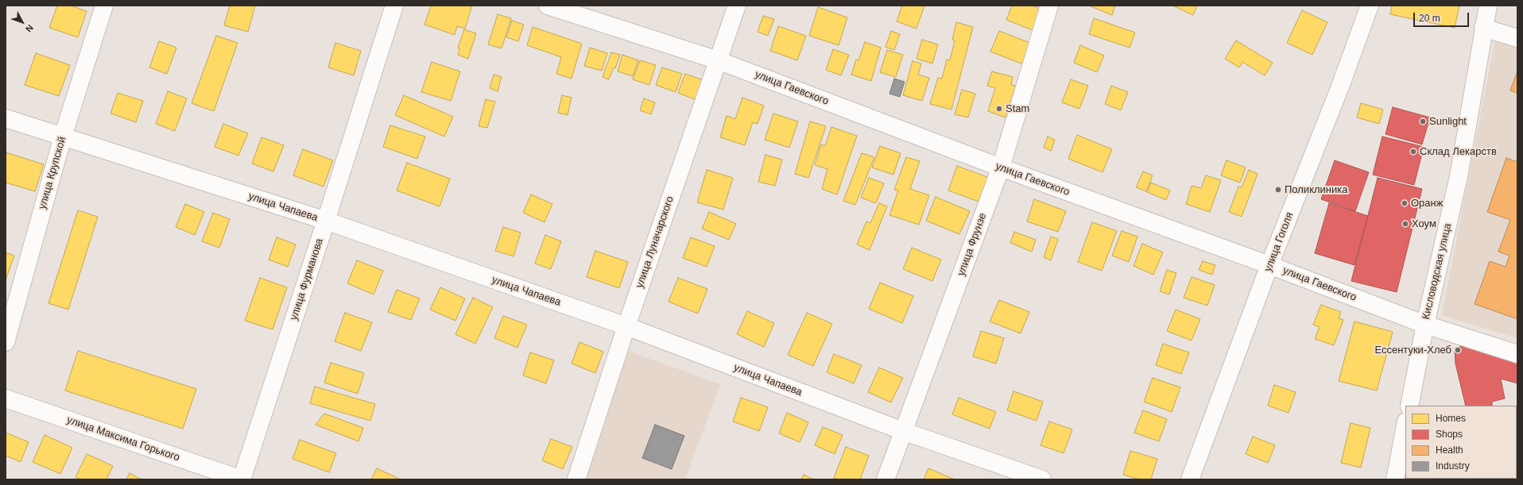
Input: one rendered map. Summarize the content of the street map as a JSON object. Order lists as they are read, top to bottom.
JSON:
{
  "streets": {
    "street": [
      "улица Гаевского",
      "улица Крупской",
      "улица Чапаева",
      "улица Луначарского",
      "улица Гоголя",
      "улица Фрунзе",
      "Кисловодская улица",
      "улица Фурманова",
      "улица Максима Горького"
    ]
  },
  "crossings": [
    ["улица Гаевского", "улица Луначарского"],
    ["улица Гаевского", "улица Гоголя"],
    ["улица Гаевского", "улица Фрунзе"],
    ["улица Гаевского", "Кисловодская улица"],
    ["улица Крупской", "улица Чапаева"],
    ["улица Чапаева", "улица Луначарского"],
    ["улица Чапаева", "улица Фрунзе"],
    ["улица Чапаева", "улица Фурманова"],
    ["улица Фурманова", "улица Максима Горького"]
  ],
  "places": [
    "Stam",
    "Sunlight",
    "Склад Лекарств",
    "Поликлиника",
    "Оранж",
    "Хоум",
    "Ессентуки-Хлеб"
  ],
  "legend": [
    "Homes",
    "Shops",
    "Health",
    "Industry"
  ],
  "scale_bar": "20 m",
  "north": "bottom right"
}
